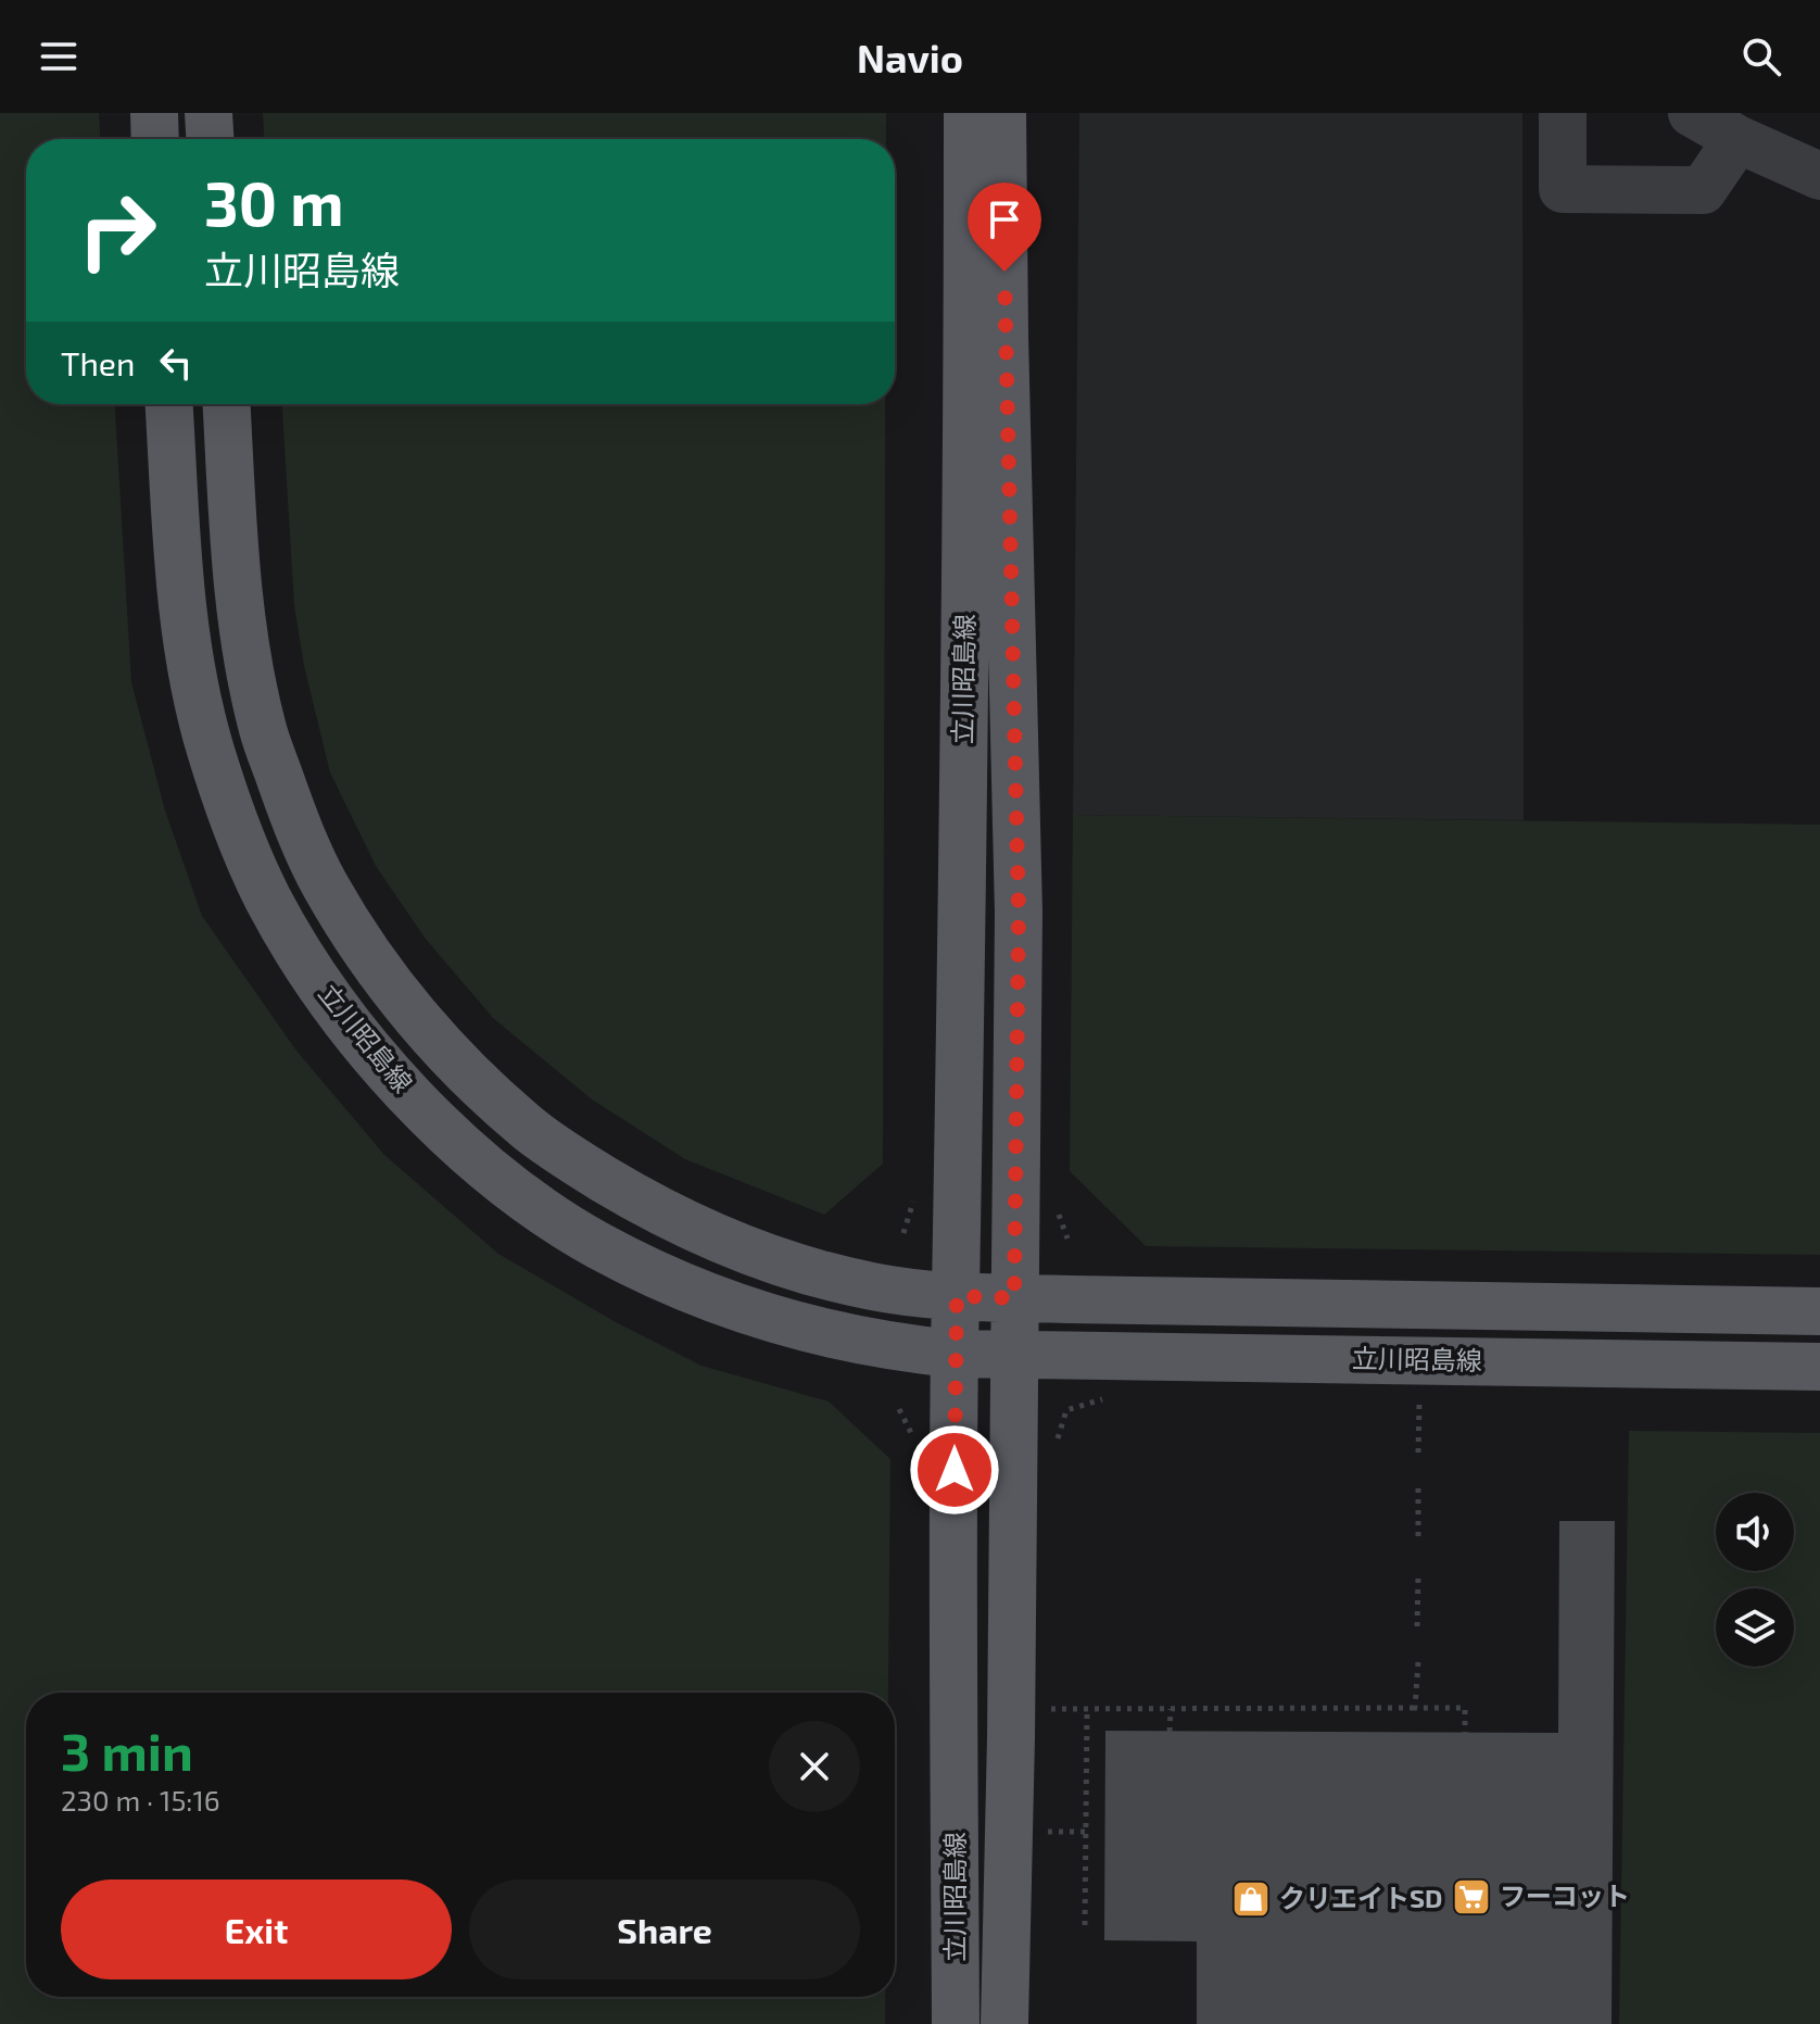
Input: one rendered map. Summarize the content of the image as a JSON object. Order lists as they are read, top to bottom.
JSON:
{
  "streets": {
    "main road": ["立川昭島線"]
  },
  "places": {
    "supermarket": ["フーコット"],
    "shop": ["クリエイトSD"]
  },
  "page": {
    "header": "Navio",
    "turn": ["30 m", "立川昭島線"],
    "then": "Then",
    "heading": ["3 min", "230 m · 15:16"],
    "buttons": ["Exit", "Share"]
  }
}
